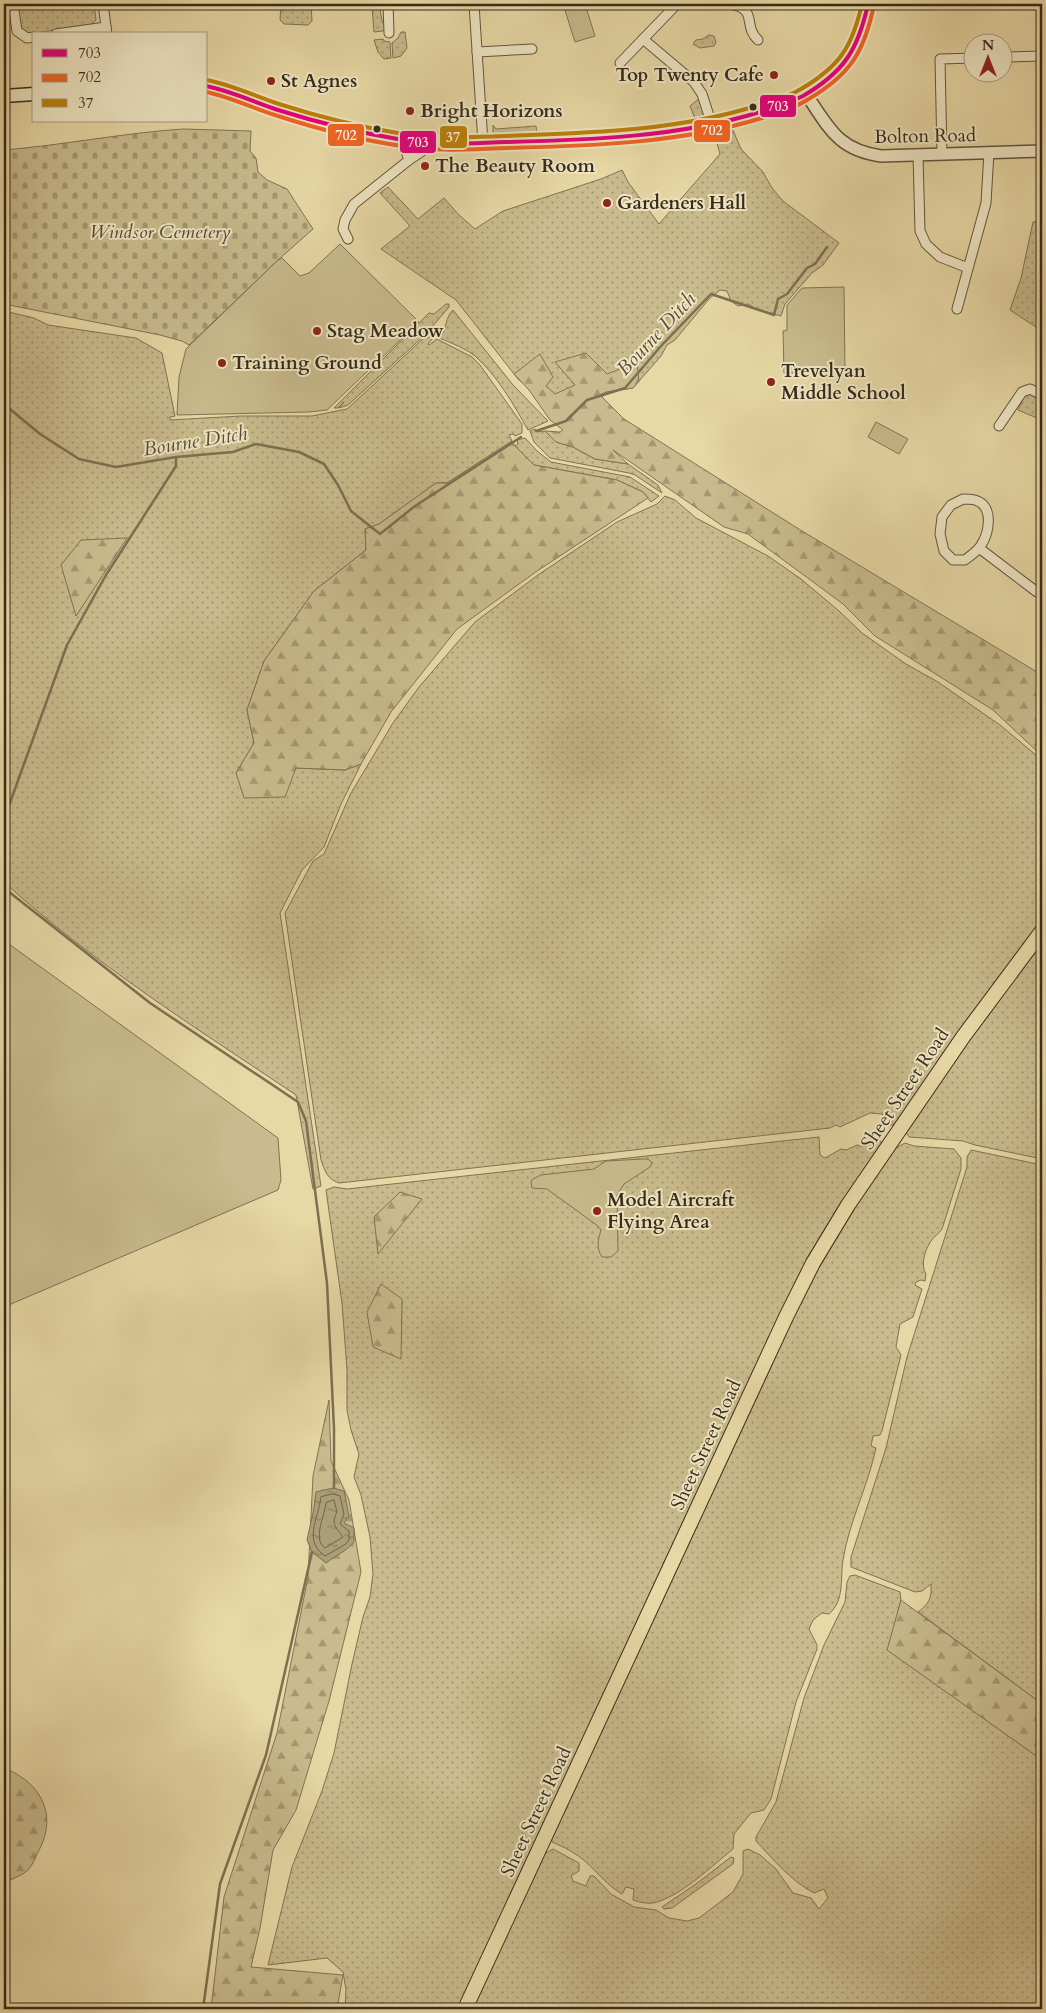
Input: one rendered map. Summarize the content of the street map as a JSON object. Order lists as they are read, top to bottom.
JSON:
{
  "streets": {
    "main road": ["Sheet Street Road"],
    "street": ["Bolton Road"]
  },
  "water": ["Bourne Ditch"],
  "parks": ["Windsor Cemetery"],
  "places": [
    "Top Twenty Cafe",
    "St Agnes",
    "Bright Horizons",
    "The Beauty Room",
    "Gardeners Hall",
    "Stag Meadow",
    "Training Ground",
    "Trevelyan Middle School",
    "Model Aircraft Flying Area"
  ],
  "lines": ["transit line 703", "transit line 37", "transit line 702"],
  "legend": ["703", "702", "37"],
  "north": "top"
}
